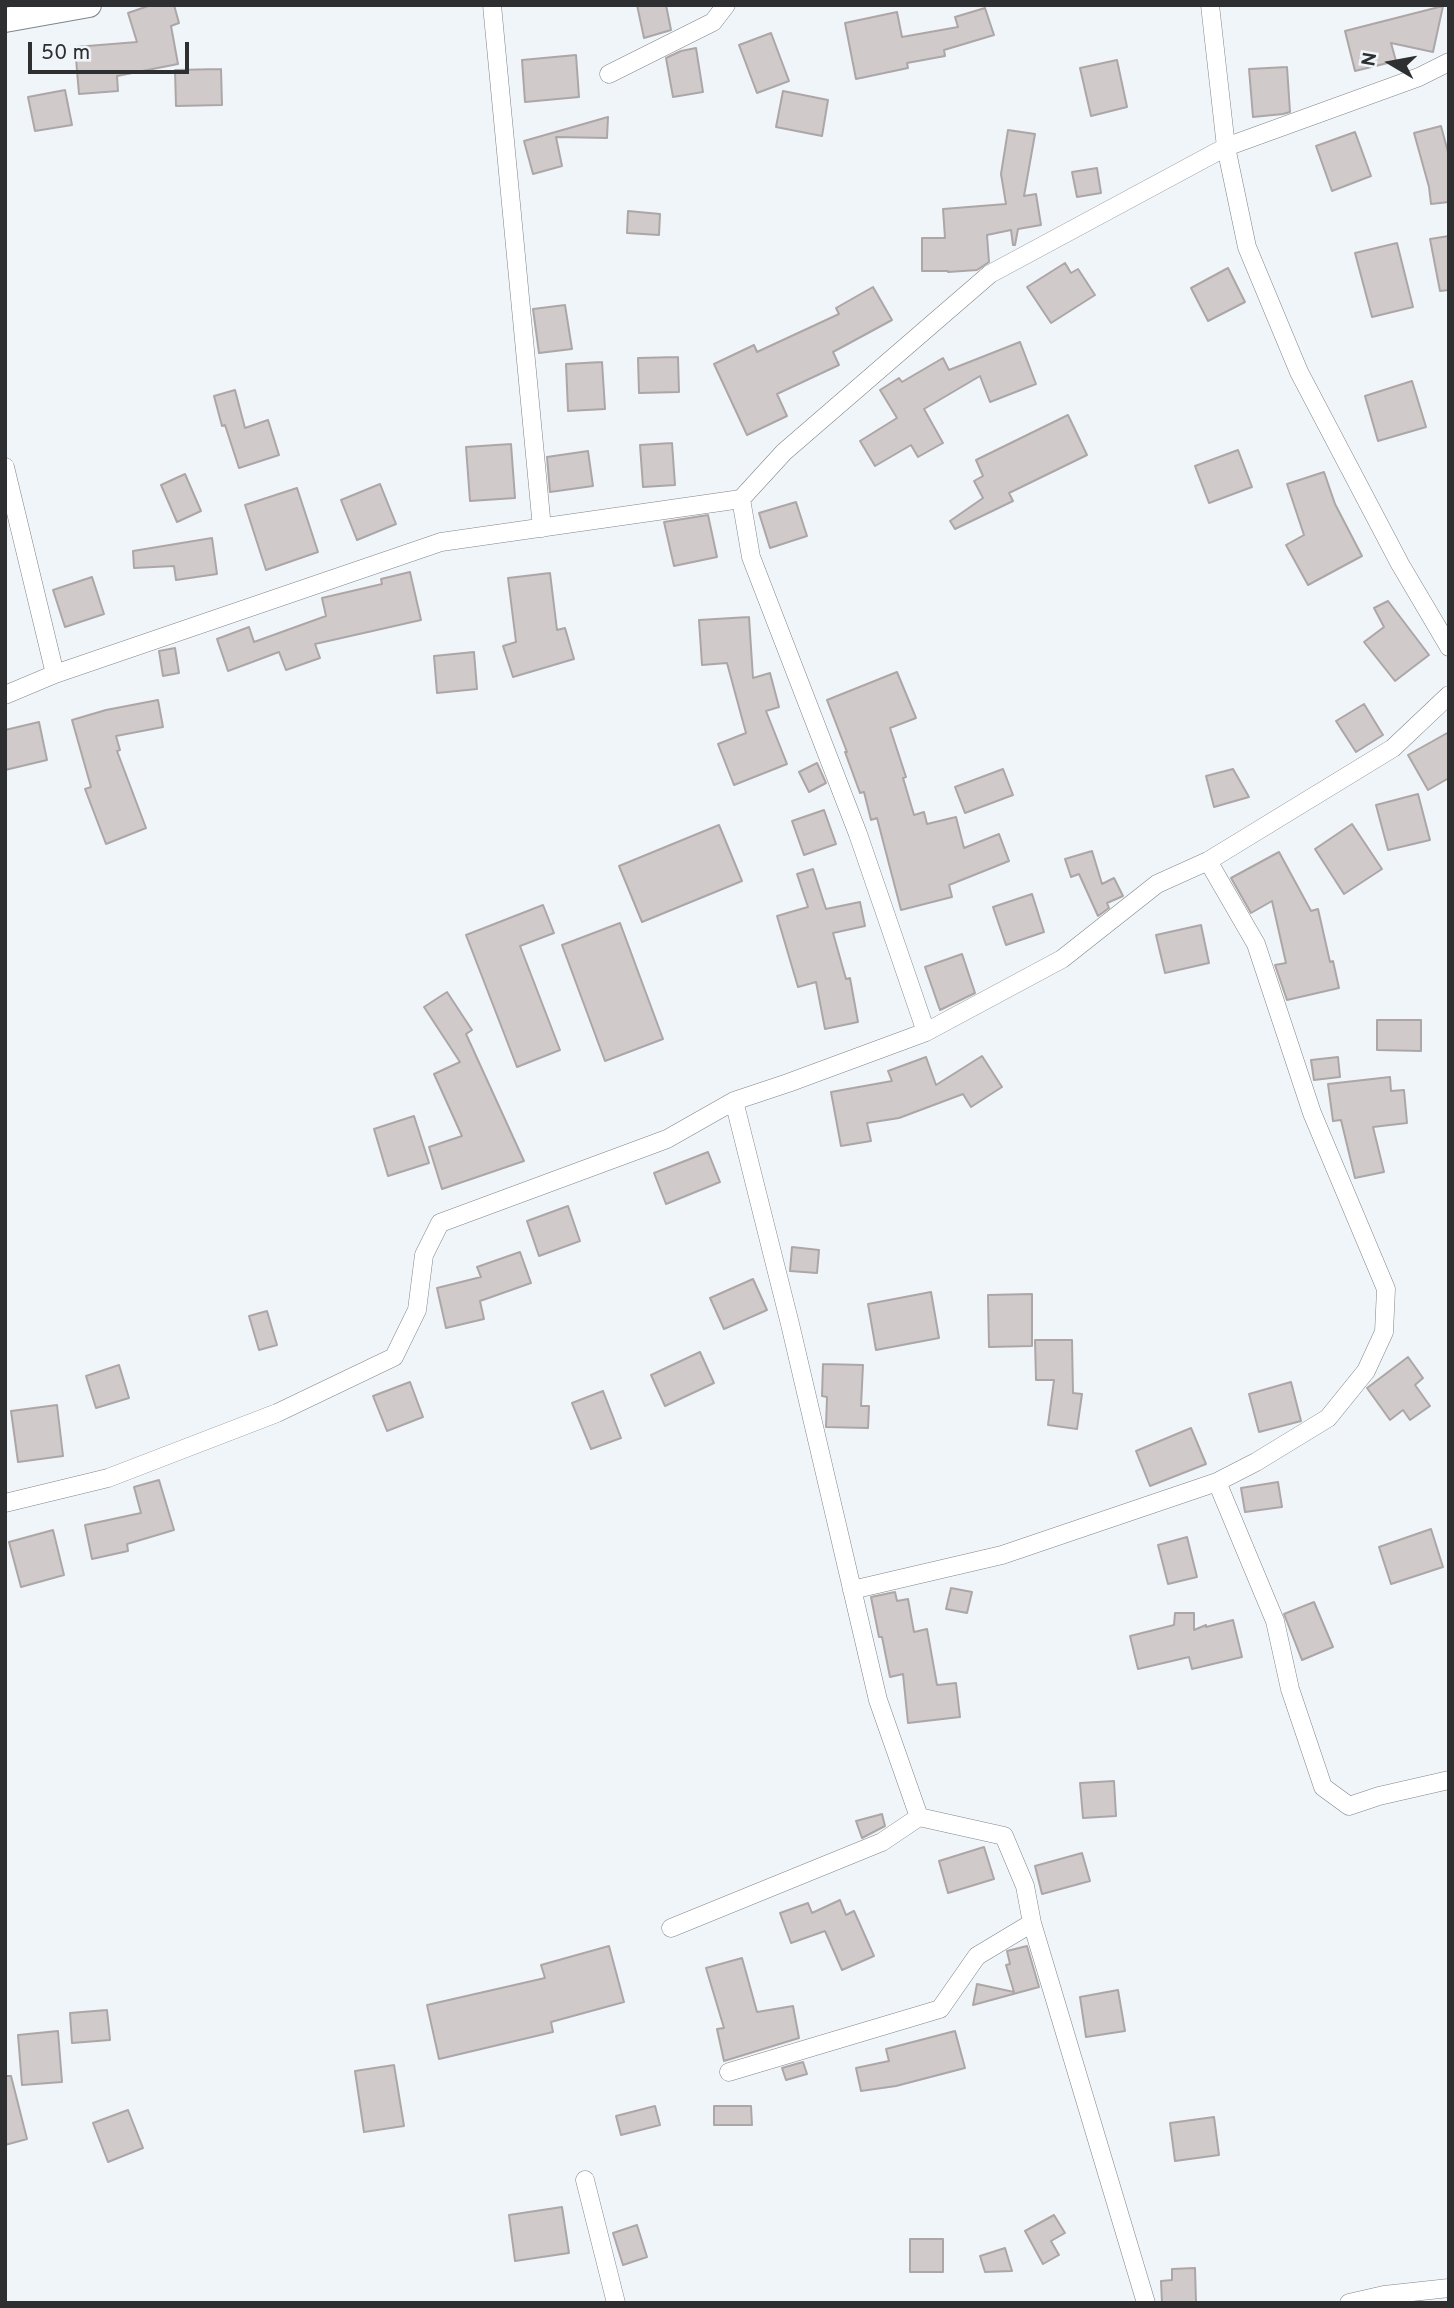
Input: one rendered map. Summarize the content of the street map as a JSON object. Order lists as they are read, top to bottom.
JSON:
{
  "scale_bar": "50 m",
  "north": "left"
}
